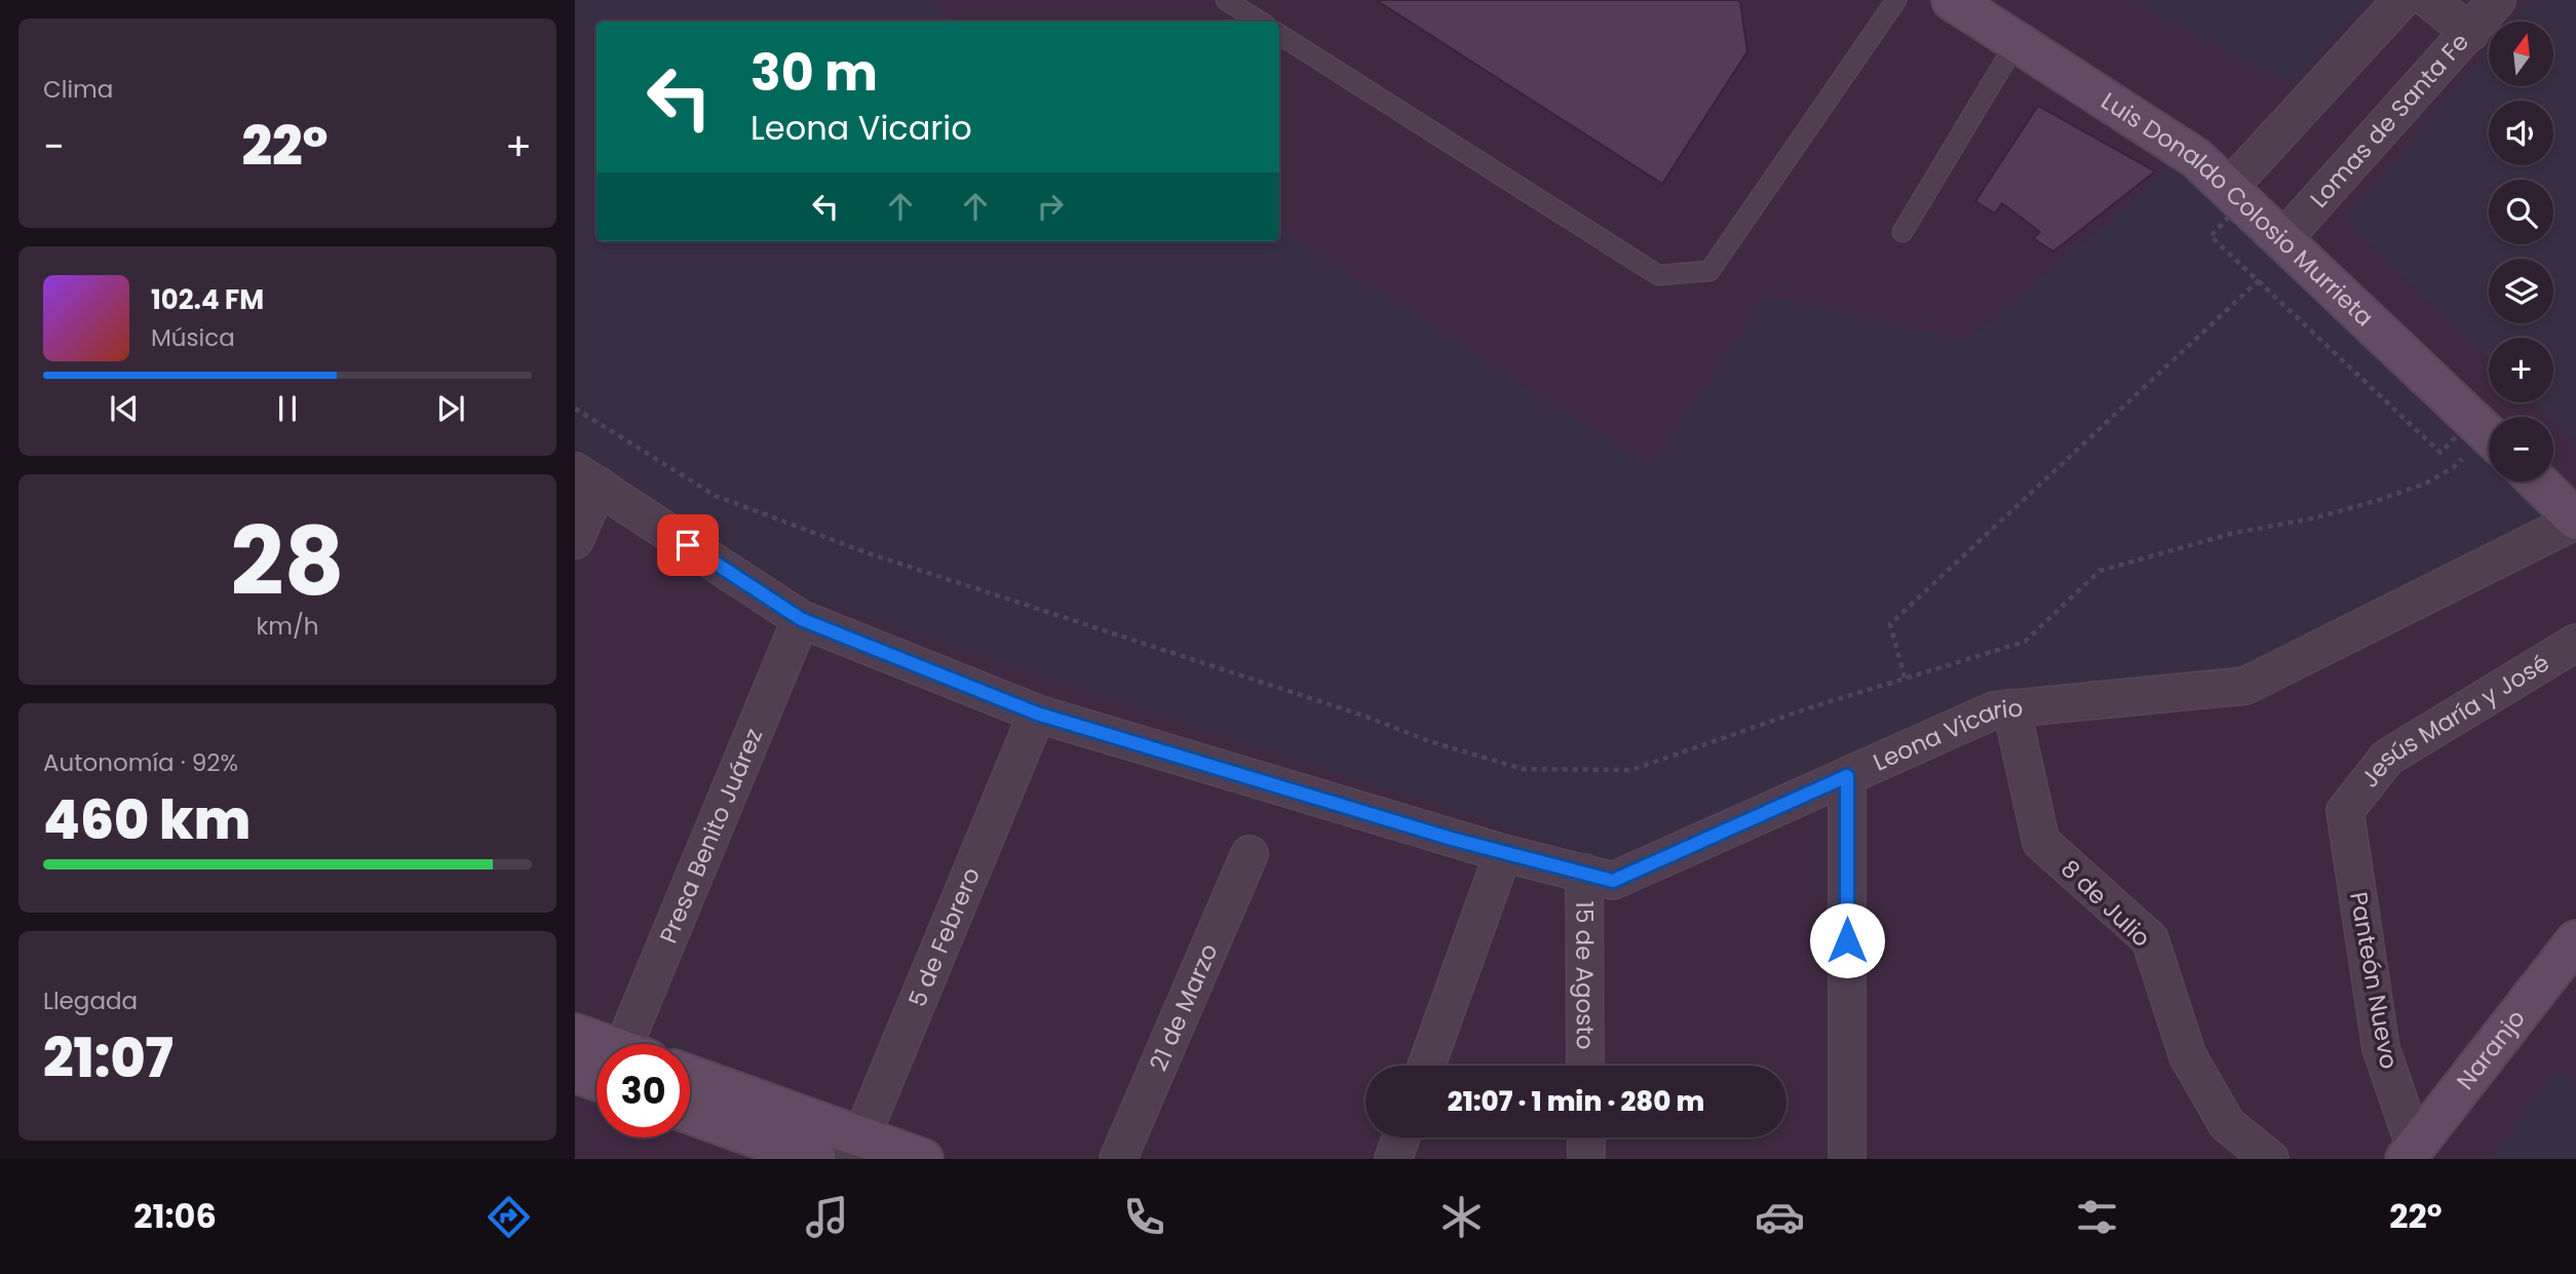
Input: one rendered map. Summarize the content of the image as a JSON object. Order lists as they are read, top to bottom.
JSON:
{
  "streets": {
    "street": [
      "Lomas de Santa Fe",
      "Luis Donaldo Colosio Murrieta",
      "Jesús María y José",
      "Leona Vicario",
      "Presa Benito Juárez",
      "8 de Julio",
      "5 de Febrero",
      "15 de Agosto",
      "Panteón Nuevo",
      "21 de Marzo",
      "Naranjo"
    ]
  },
  "crossings": [
    ["Lomas de Santa Fe", "Luis Donaldo Colosio Murrieta"],
    ["Jesús María y José", "Panteón Nuevo"],
    ["Leona Vicario", "Presa Benito Juárez"],
    ["Leona Vicario", "8 de Julio"],
    ["Leona Vicario", "5 de Febrero"],
    ["Leona Vicario", "15 de Agosto"],
    ["Panteón Nuevo", "Naranjo"]
  ],
  "north": "top",
  "page": {
    "tile": [
      "Clima",
      ["28", "km/h"],
      ["Autonomía · 92%", "460 km"],
      ["Llegada", "21:07"]
    ],
    "map_buttons": ["+", "−"],
    "turn": ["30 m", "Leona Vicario"],
    "heat": ["−", "22°", "+"],
    "song": ["102.4 FM", "Música"],
    "limit": "30",
    "trip": "21:07 · 1 min · 280 m",
    "tabs": ["21:06", "22°"]
  }
}
